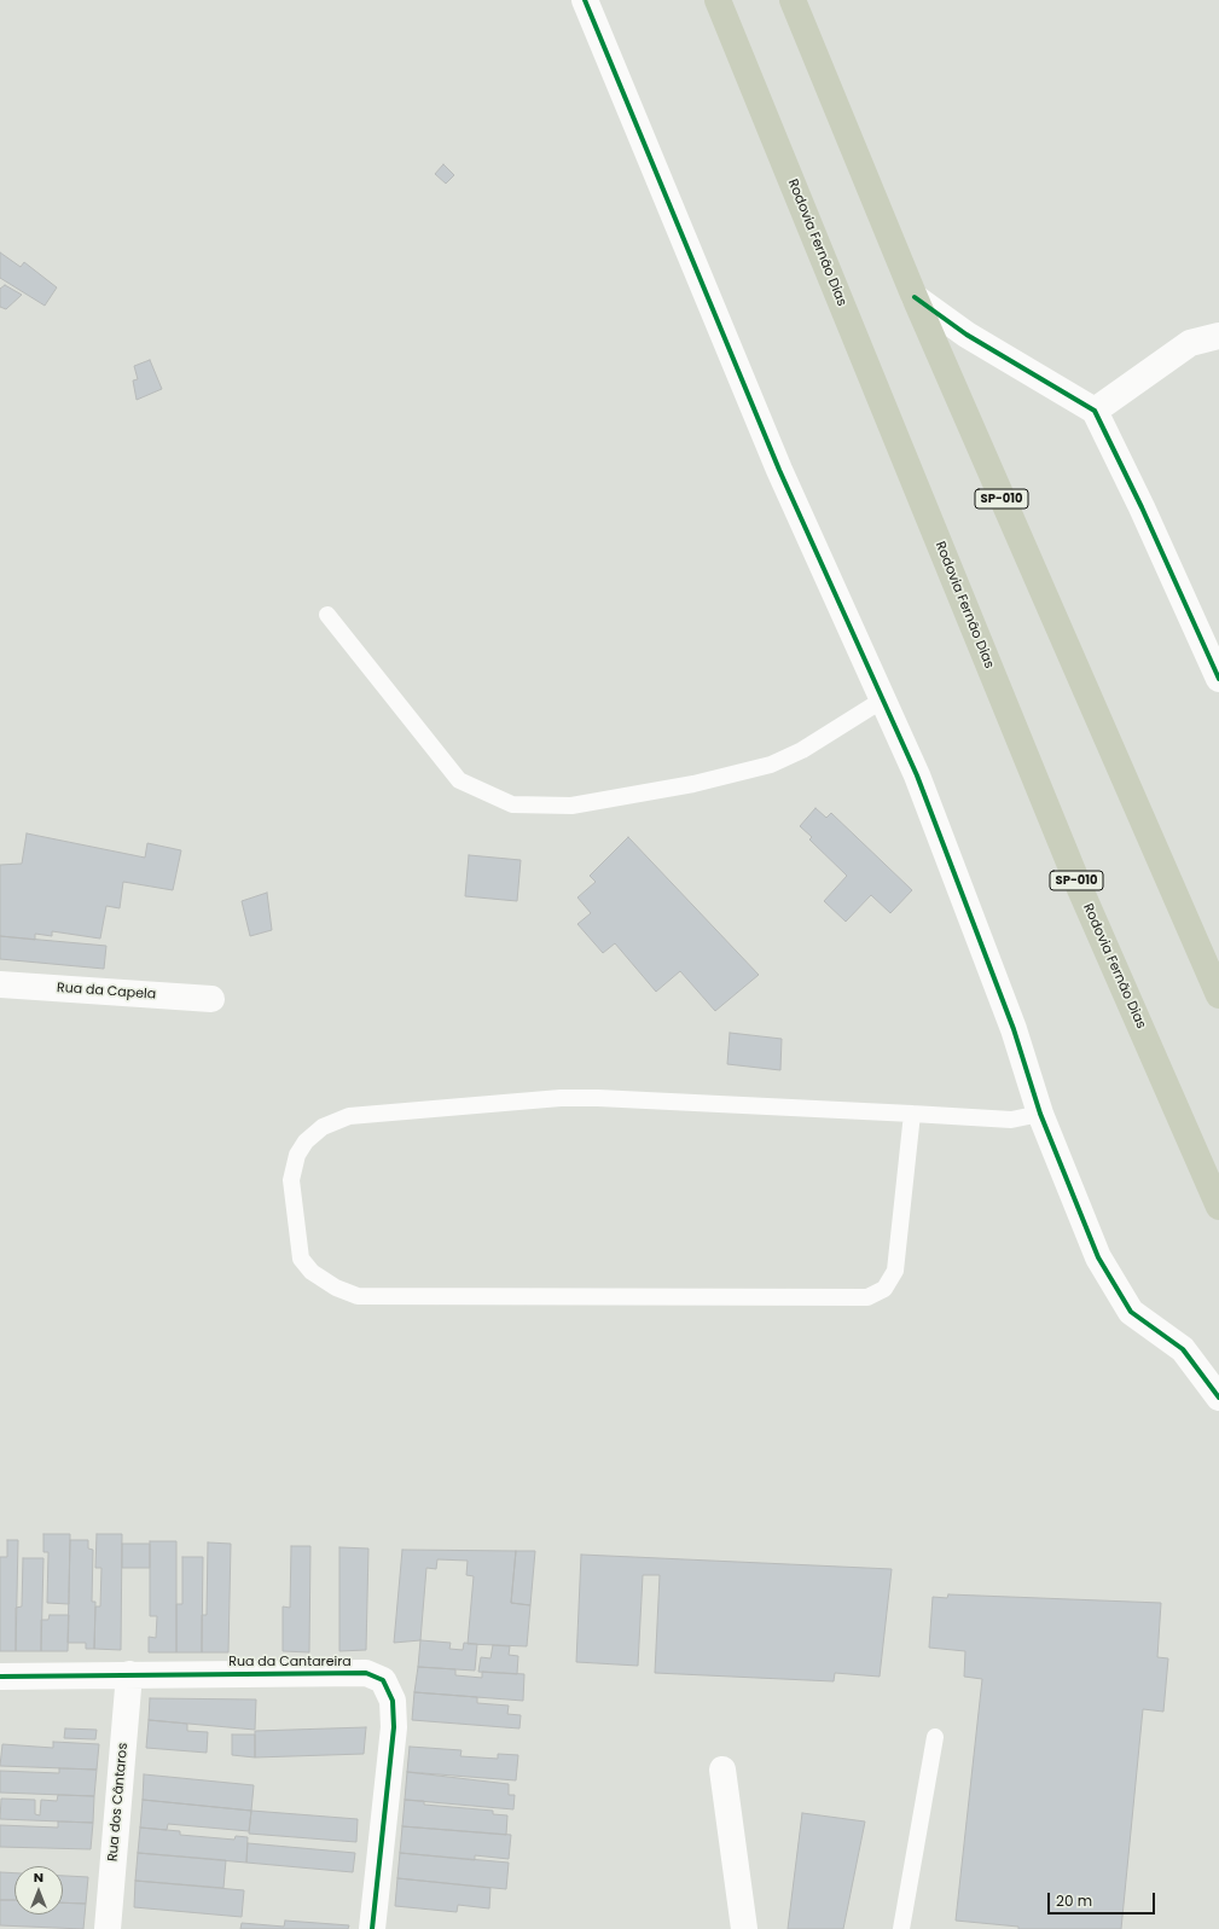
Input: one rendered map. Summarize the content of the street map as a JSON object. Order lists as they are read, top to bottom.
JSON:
{
  "streets": {
    "highway": ["Rodovia Fernão Dias", "SP-010"],
    "street": ["Rua da Capela", "Rua da Cantareira", "Rua dos Cântaros"]
  },
  "crossings": [
    ["Rua da Cantareira", "Rua dos Cântaros"]
  ],
  "scale_bar": "20 m",
  "north": "top"
}
